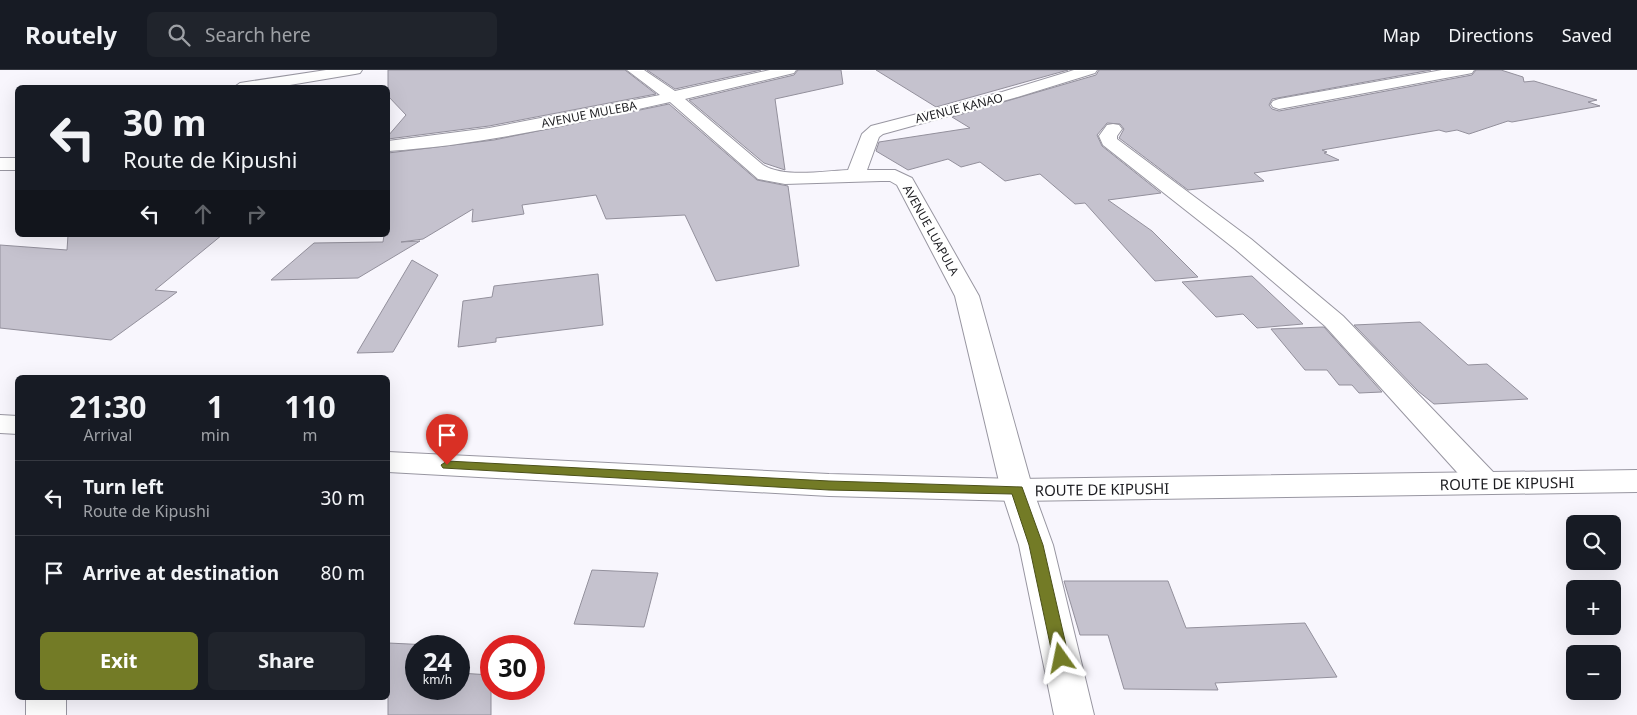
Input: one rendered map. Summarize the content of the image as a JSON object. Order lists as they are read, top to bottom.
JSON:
{
  "streets": {
    "street": [
      "AVENUE KANAO",
      "AVENUE MULEBA",
      "AVENUE LUAPULA",
      "ROUTE DE KIPUSHI"
    ]
  },
  "crossings": [
    ["AVENUE KANAO", "AVENUE LUAPULA"],
    ["AVENUE MULEBA", "AVENUE LUAPULA"],
    ["AVENUE LUAPULA", "ROUTE DE KIPUSHI"]
  ],
  "page": {
    "header": "Routely",
    "search": "Search here",
    "nav": ["Map", "Directions", "Saved"],
    "turn": ["30 m", "Route de Kipushi"],
    "eta": [
      "21:30",
      "Arrival",
      "1",
      "min",
      "110",
      "m"
    ],
    "list": [
      {
        "name": "Turn left",
        "note": "Route de Kipushi",
        "value": "30 m"
      },
      {
        "name": "Arrive at destination",
        "value": "80 m"
      }
    ],
    "map_buttons": ["+", "−"],
    "buttons": ["Exit", "Share"],
    "speed": "24 km/h",
    "limit": "30"
  }
}
